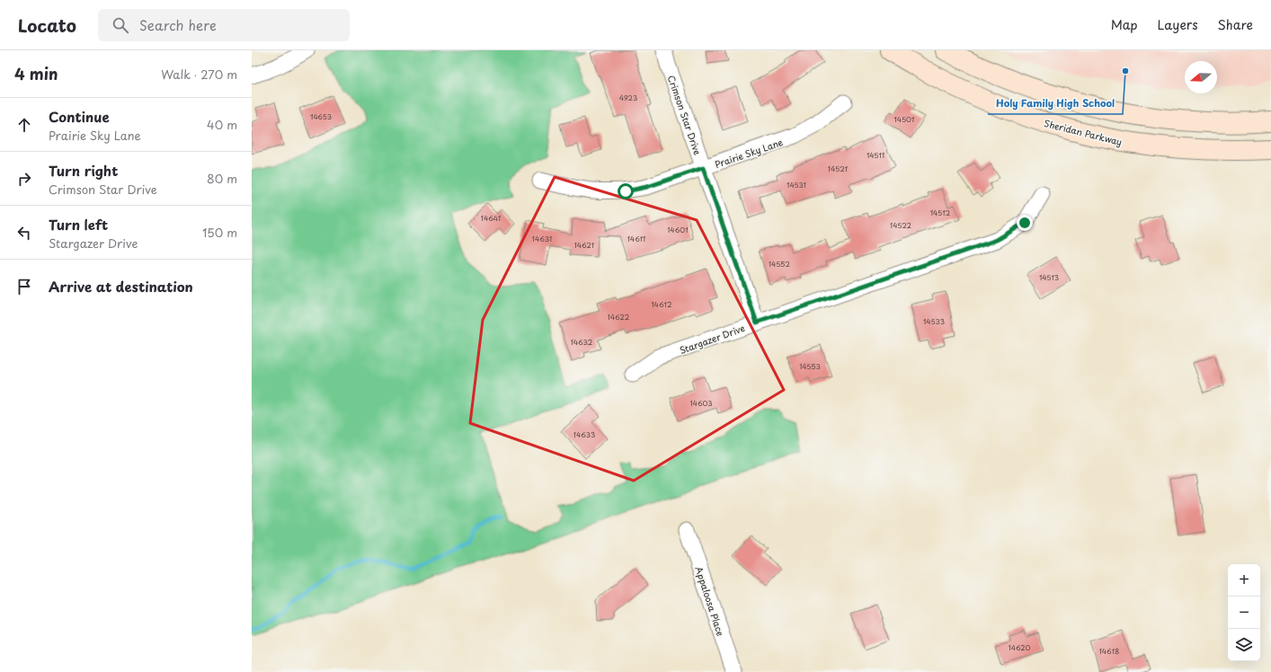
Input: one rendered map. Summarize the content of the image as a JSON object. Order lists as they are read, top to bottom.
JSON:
{
  "streets": {
    "main road": ["Sheridan Parkway"],
    "street": [
      "Crimson Star Drive",
      "Prairie Sky Lane",
      "Stargazer Drive",
      "Appaloosa Place"
    ]
  },
  "crossings": [
    ["Crimson Star Drive", "Prairie Sky Lane"],
    ["Crimson Star Drive", "Stargazer Drive"]
  ],
  "places": ["Holy Family High School"],
  "house_numbers": [
    "4923",
    "14653",
    "14501",
    "14511",
    "14521",
    "14531",
    "14512",
    "14641",
    "14522",
    "14601",
    "14631",
    "14611",
    "14621",
    "14552",
    "14513",
    "14612",
    "14622",
    "14533",
    "14632",
    "14553",
    "14603",
    "14633",
    "14620",
    "14618"
  ],
  "north": "left",
  "page": {
    "header": "Locato",
    "search": "Search here",
    "nav": ["Map", "Layers", "Share"],
    "heading": ["4 min", "Walk · 270 m"],
    "list": [
      ["Continue", "Prairie Sky Lane", "40 m"],
      ["Turn right", "Crimson Star Drive", "80 m"],
      ["Turn left", "Stargazer Drive", "150 m"],
      "Arrive at destination"
    ],
    "map_buttons": ["+", "−"]
  }
}
